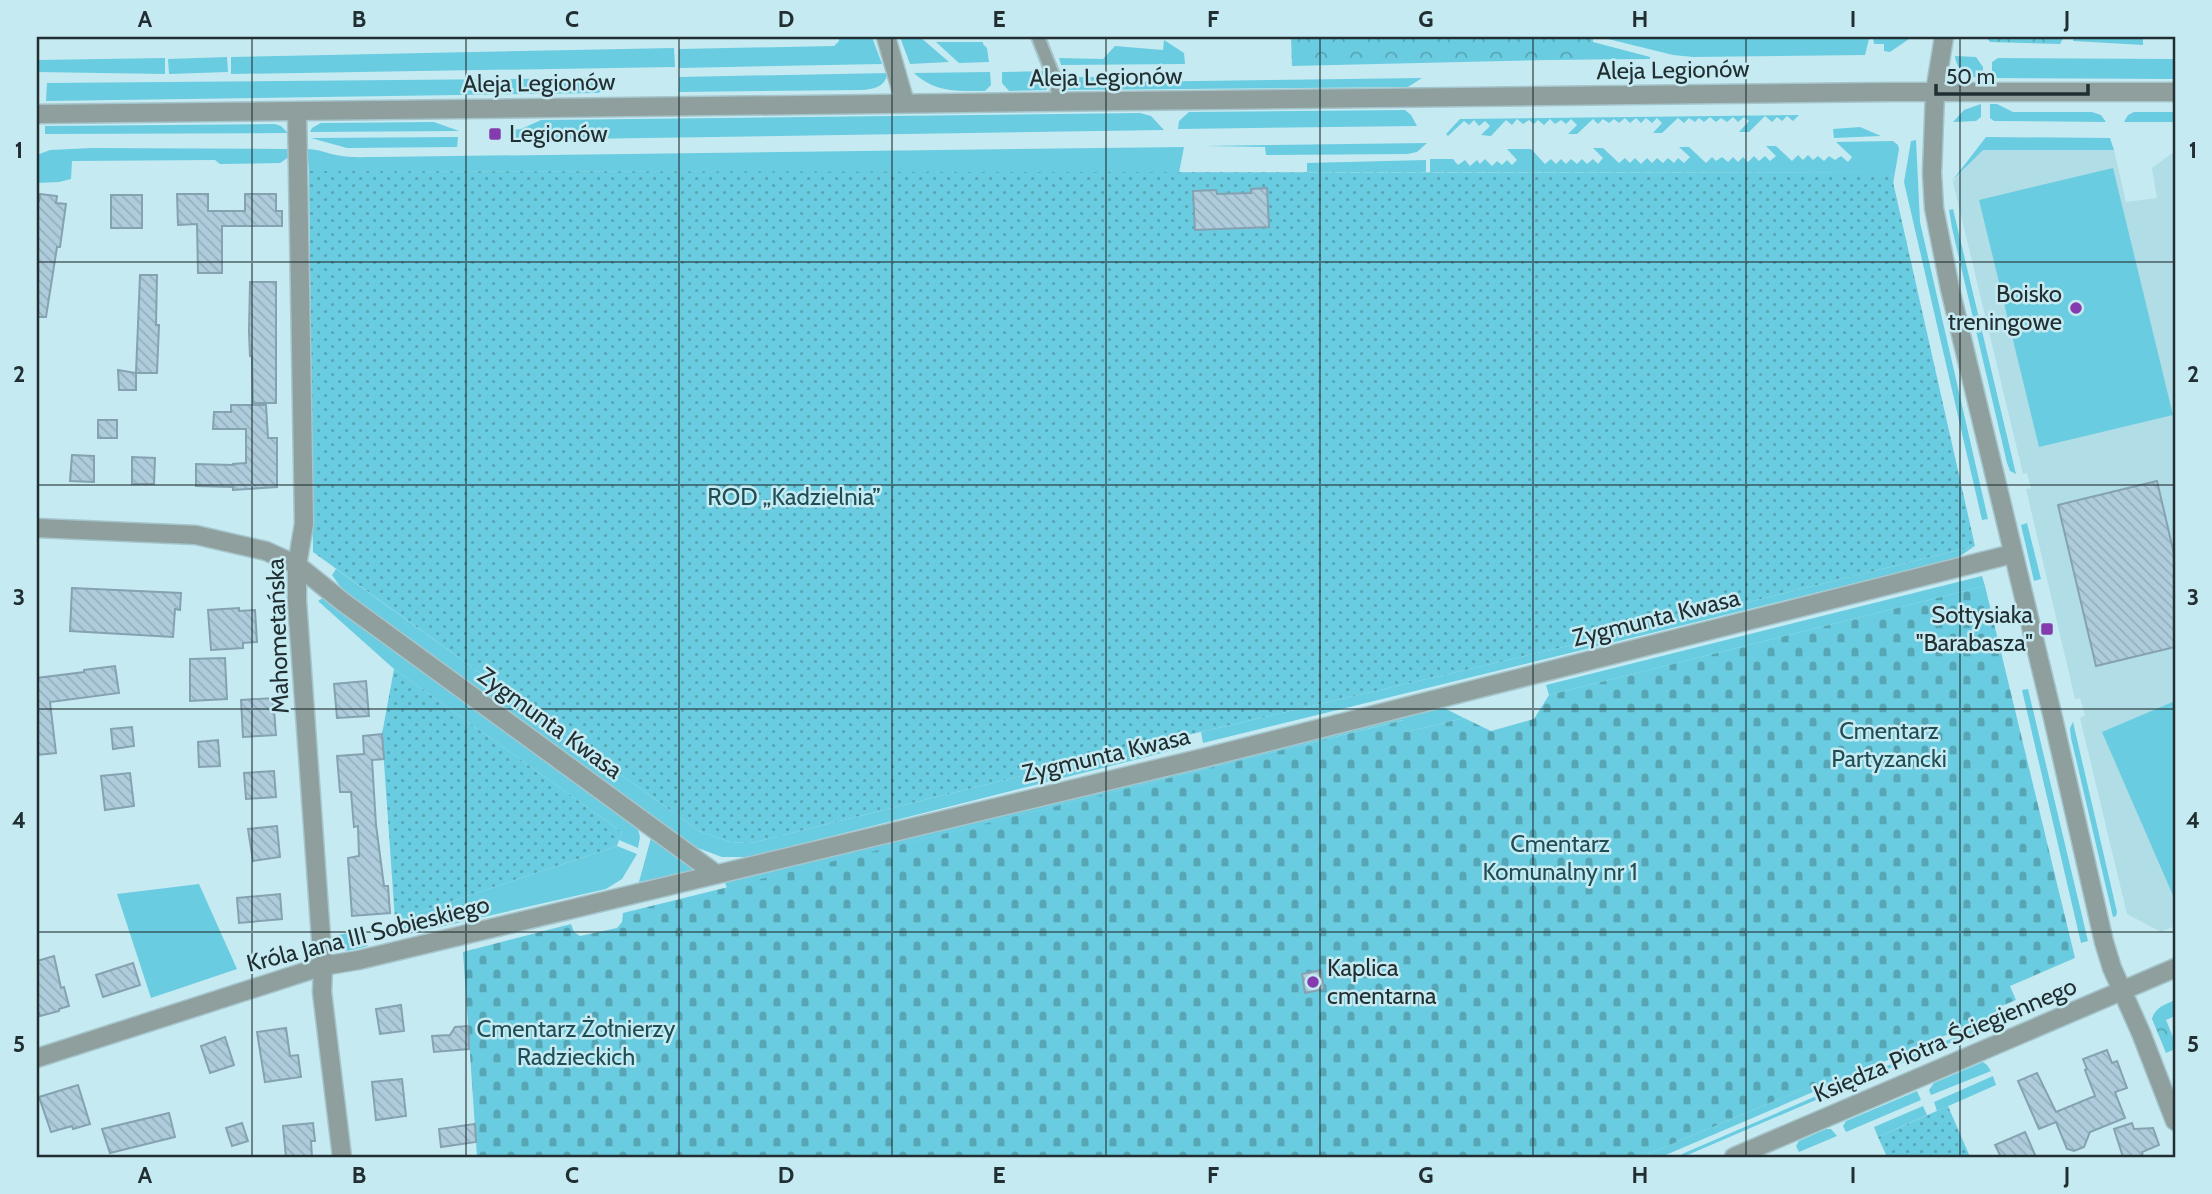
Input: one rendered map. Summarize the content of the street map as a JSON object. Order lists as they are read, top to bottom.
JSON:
{
  "streets": {
    "street": [
      "Aleja Legionów",
      "Zygmunta Kwasa",
      "Mahometańska",
      "Króla Jana III Sobieskiego",
      "Księdza Piotra Ściegiennego"
    ]
  },
  "crossings": [
    ["Aleja Legionów", "Mahometańska"],
    ["Zygmunta Kwasa", "Mahometańska"],
    ["Zygmunta Kwasa", "Króla Jana III Sobieskiego"],
    ["Mahometańska", "Króla Jana III Sobieskiego"]
  ],
  "parks": [
    "ROD „Kadzielnia”",
    "Cmentarz Partyzancki",
    "Cmentarz Komunalny nr 1",
    "Cmentarz Żołnierzy Radzieckich"
  ],
  "places": {
    "transit": ["Legionów", "Sołtysiaka \"Barabasza\""],
    "other": ["Boisko treningowe", "Kaplica cmentarna"]
  },
  "scale_bar": "50 m",
  "grid": {
    "columns": [
      "A",
      "B",
      "C",
      "D",
      "E",
      "F",
      "G",
      "H",
      "I",
      "J"
    ],
    "rows": [
      "1",
      "2",
      "3",
      "4",
      "5"
    ]
  }
}
